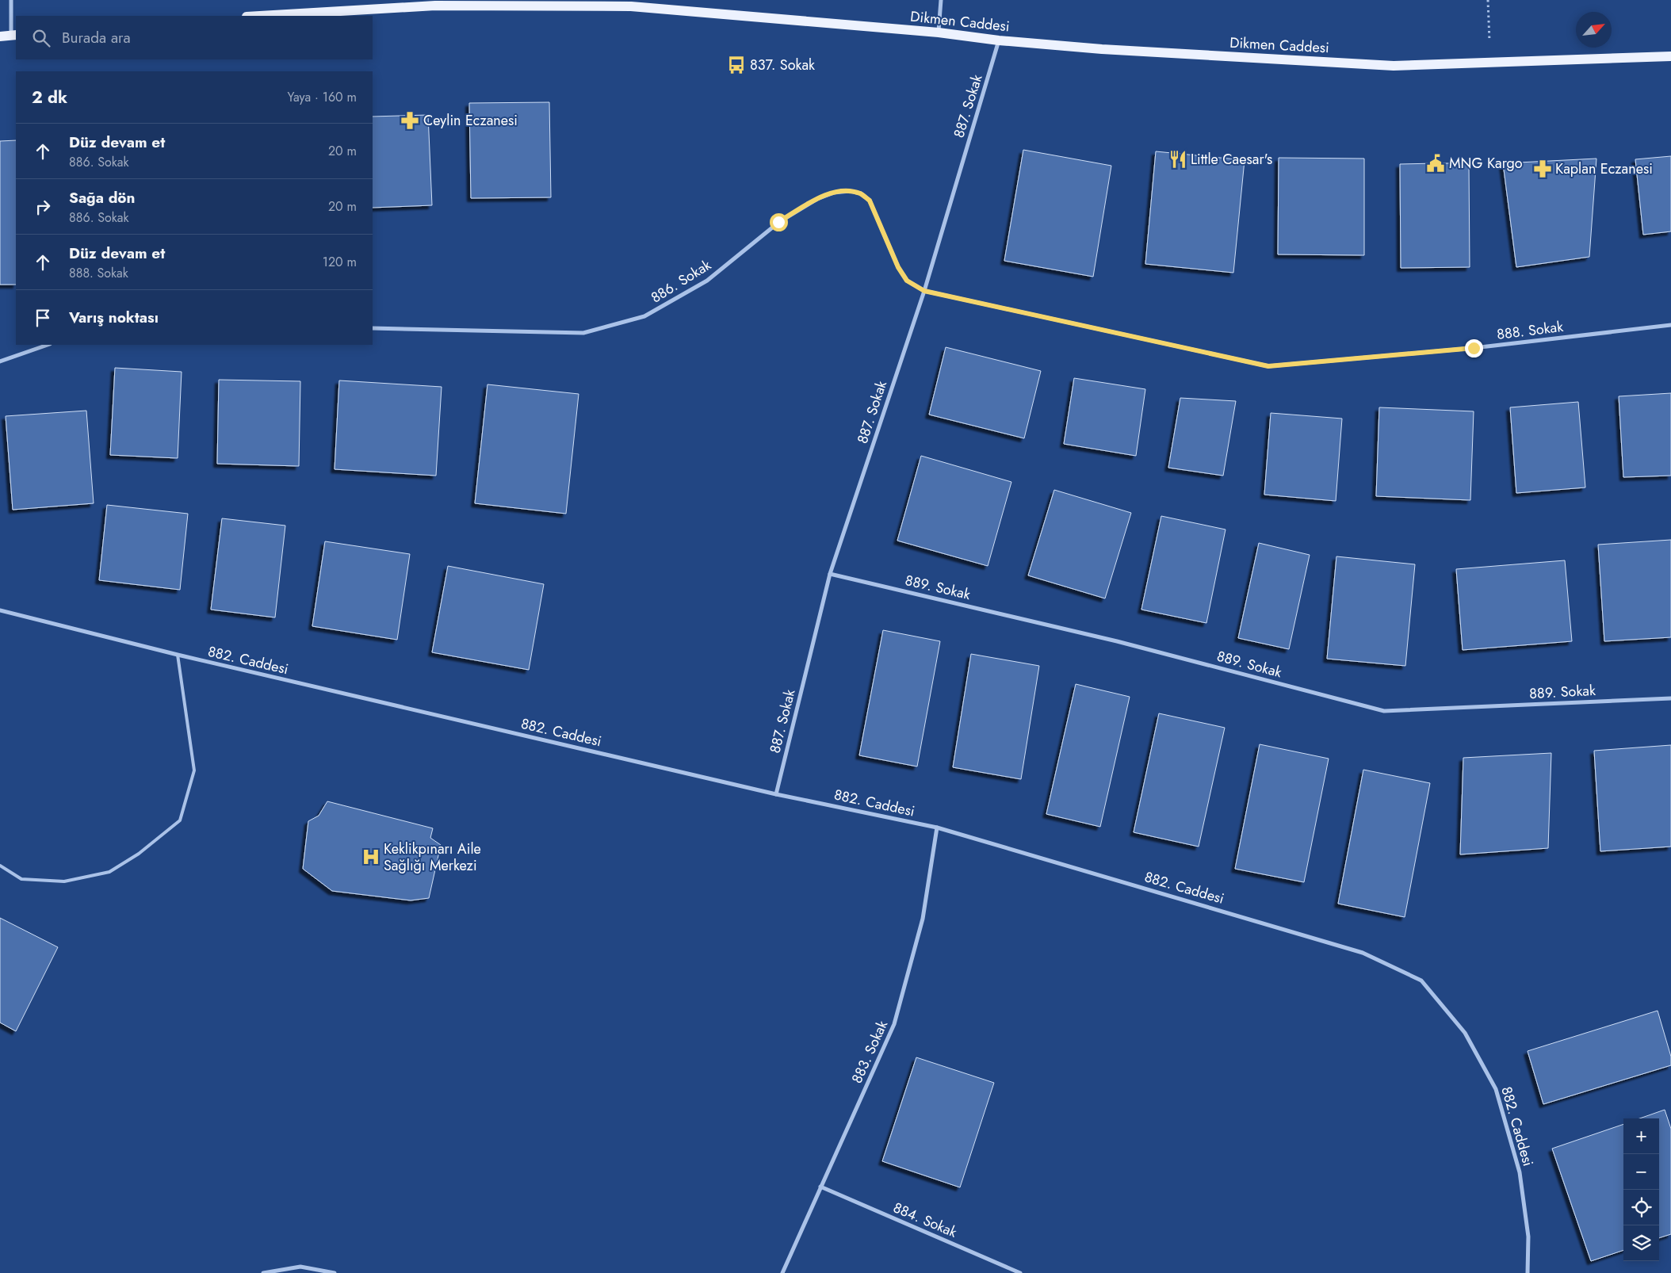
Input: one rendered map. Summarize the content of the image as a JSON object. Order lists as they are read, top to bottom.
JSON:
{
  "streets": {
    "main road": ["Dikmen Caddesi"],
    "street": [
      "887. Sokak",
      "886. Sokak",
      "888. Sokak",
      "889. Sokak",
      "882. Caddesi",
      "883. Sokak",
      "884. Sokak"
    ]
  },
  "crossings": [
    ["Dikmen Caddesi", "887. Sokak"],
    ["887. Sokak", "886. Sokak"],
    ["887. Sokak", "888. Sokak"],
    ["887. Sokak", "889. Sokak"],
    ["887. Sokak", "882. Caddesi"],
    ["886. Sokak", "888. Sokak"],
    ["882. Caddesi", "883. Sokak"],
    ["883. Sokak", "884. Sokak"]
  ],
  "places": {
    "bus stop": ["837. Sokak"],
    "pharmacy": ["Ceylin Eczanesi", "Kaplan Eczanesi"],
    "restaurant": ["Little Caesar's"],
    "public building": ["MNG Kargo"],
    "hospital": ["Keklikpınarı Aile Sağlığı Merkezi"]
  },
  "north": "top right",
  "page": {
    "search": "Burada ara",
    "heading": ["2 dk", "Yaya · 160 m"],
    "list": [
      ["Düz devam et", "886. Sokak", "20 m"],
      ["Sağa dön", "886. Sokak", "20 m"],
      ["Düz devam et", "888. Sokak", "120 m"],
      "Varış noktası"
    ],
    "map_buttons": ["+", "−"]
  }
}
